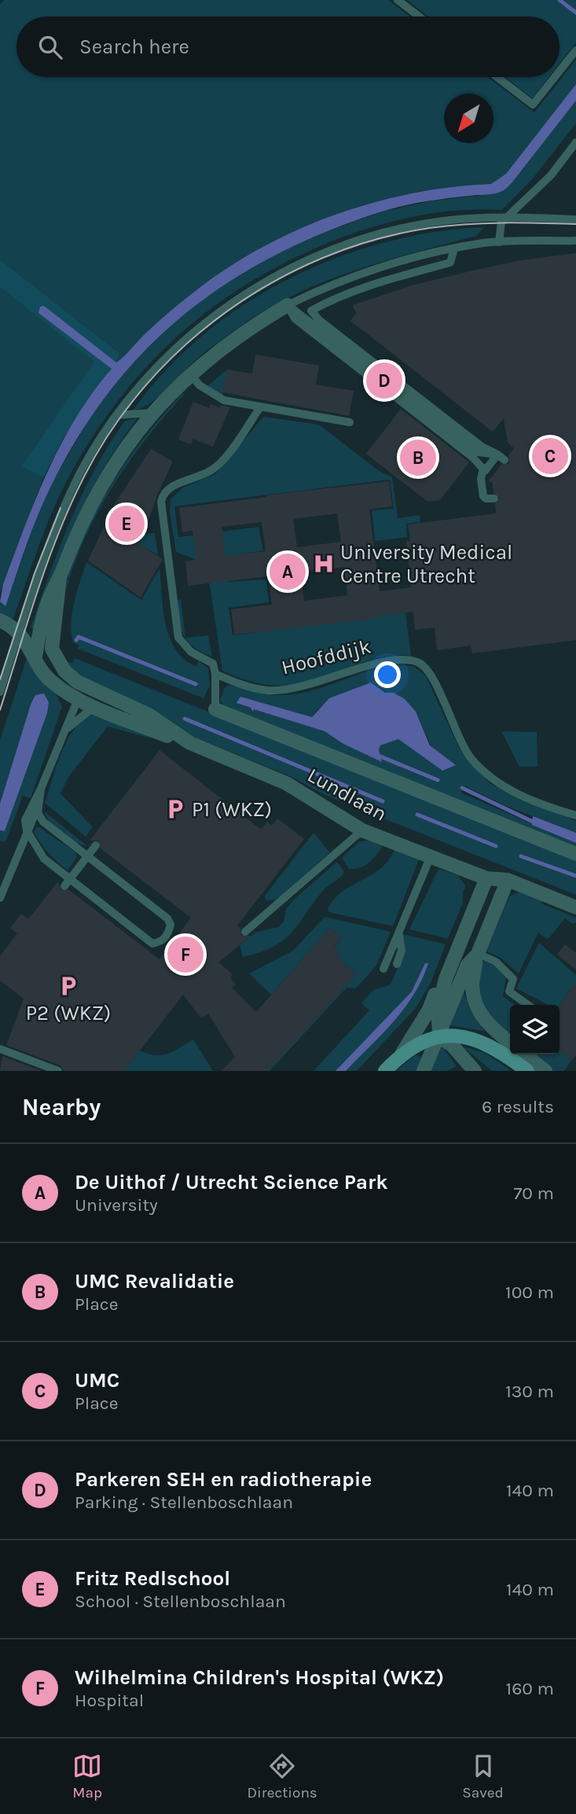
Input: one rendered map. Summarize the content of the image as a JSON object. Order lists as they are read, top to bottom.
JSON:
{
  "streets": {
    "street": ["Lundlaan"],
    "lane": ["Hoofddijk"]
  },
  "places": {
    "hospital": ["University Medical Centre Utrecht"],
    "parking": ["P1 (WKZ)", "P2 (WKZ)"]
  },
  "north": "bottom left",
  "page": {
    "search": "Search here",
    "pins": [
      "D",
      "C",
      "B",
      "E",
      "A",
      "F"
    ],
    "heading": ["Nearby", "6 results"],
    "list": [
      {
        "mark": "A",
        "name": "De Uithof / Utrecht Science Park",
        "note": "University",
        "value": "70 m"
      },
      {
        "mark": "B",
        "name": "UMC Revalidatie",
        "note": "Place",
        "value": "100 m"
      },
      {
        "mark": "C",
        "name": "UMC",
        "note": "Place",
        "value": "130 m"
      },
      {
        "mark": "D",
        "name": "Parkeren SEH en radiotherapie",
        "note": "Parking · Stellenboschlaan",
        "value": "140 m"
      },
      {
        "mark": "E",
        "name": "Fritz Redlschool",
        "note": "School · Stellenboschlaan",
        "value": "140 m"
      },
      {
        "mark": "F",
        "name": "Wilhelmina Children's Hospital (WKZ)",
        "note": "Hospital",
        "value": "160 m"
      }
    ],
    "nav": ["Map", "Directions", "Saved"]
  }
}
